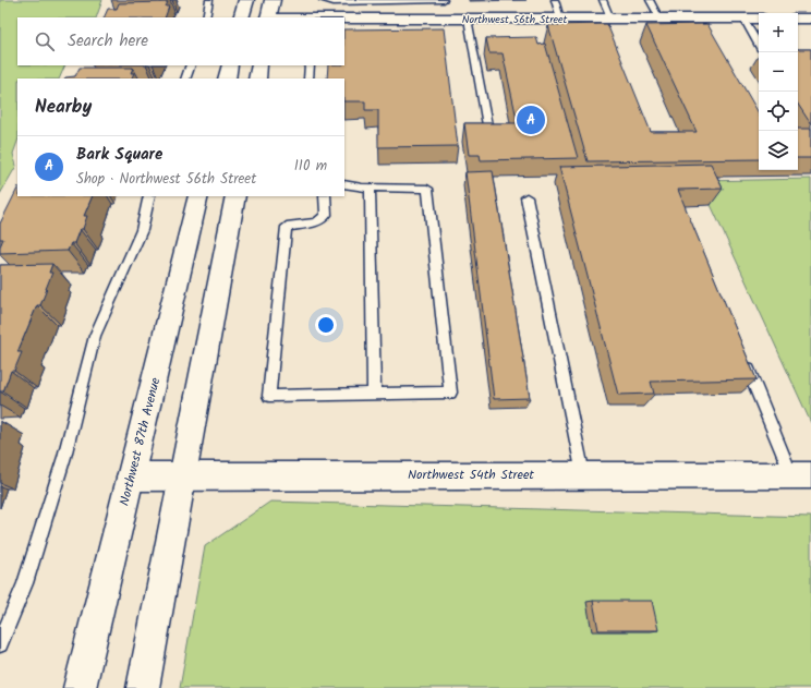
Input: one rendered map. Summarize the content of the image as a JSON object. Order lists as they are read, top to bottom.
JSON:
{
  "streets": {
    "street": ["Northwest 56th Street", "Northwest 87th Avenue", "Northwest 54th Street"]
  },
  "crossings": [
    ["Northwest 87th Avenue", "Northwest 54th Street"]
  ],
  "page": {
    "map_buttons": ["+", "−"],
    "search": "Search here",
    "heading": "Nearby",
    "pins": "A",
    "list": [
      {
        "mark": "A",
        "name": "Bark Square",
        "note": "Shop · Northwest 56th Street",
        "value": "110 m"
      }
    ]
  }
}
